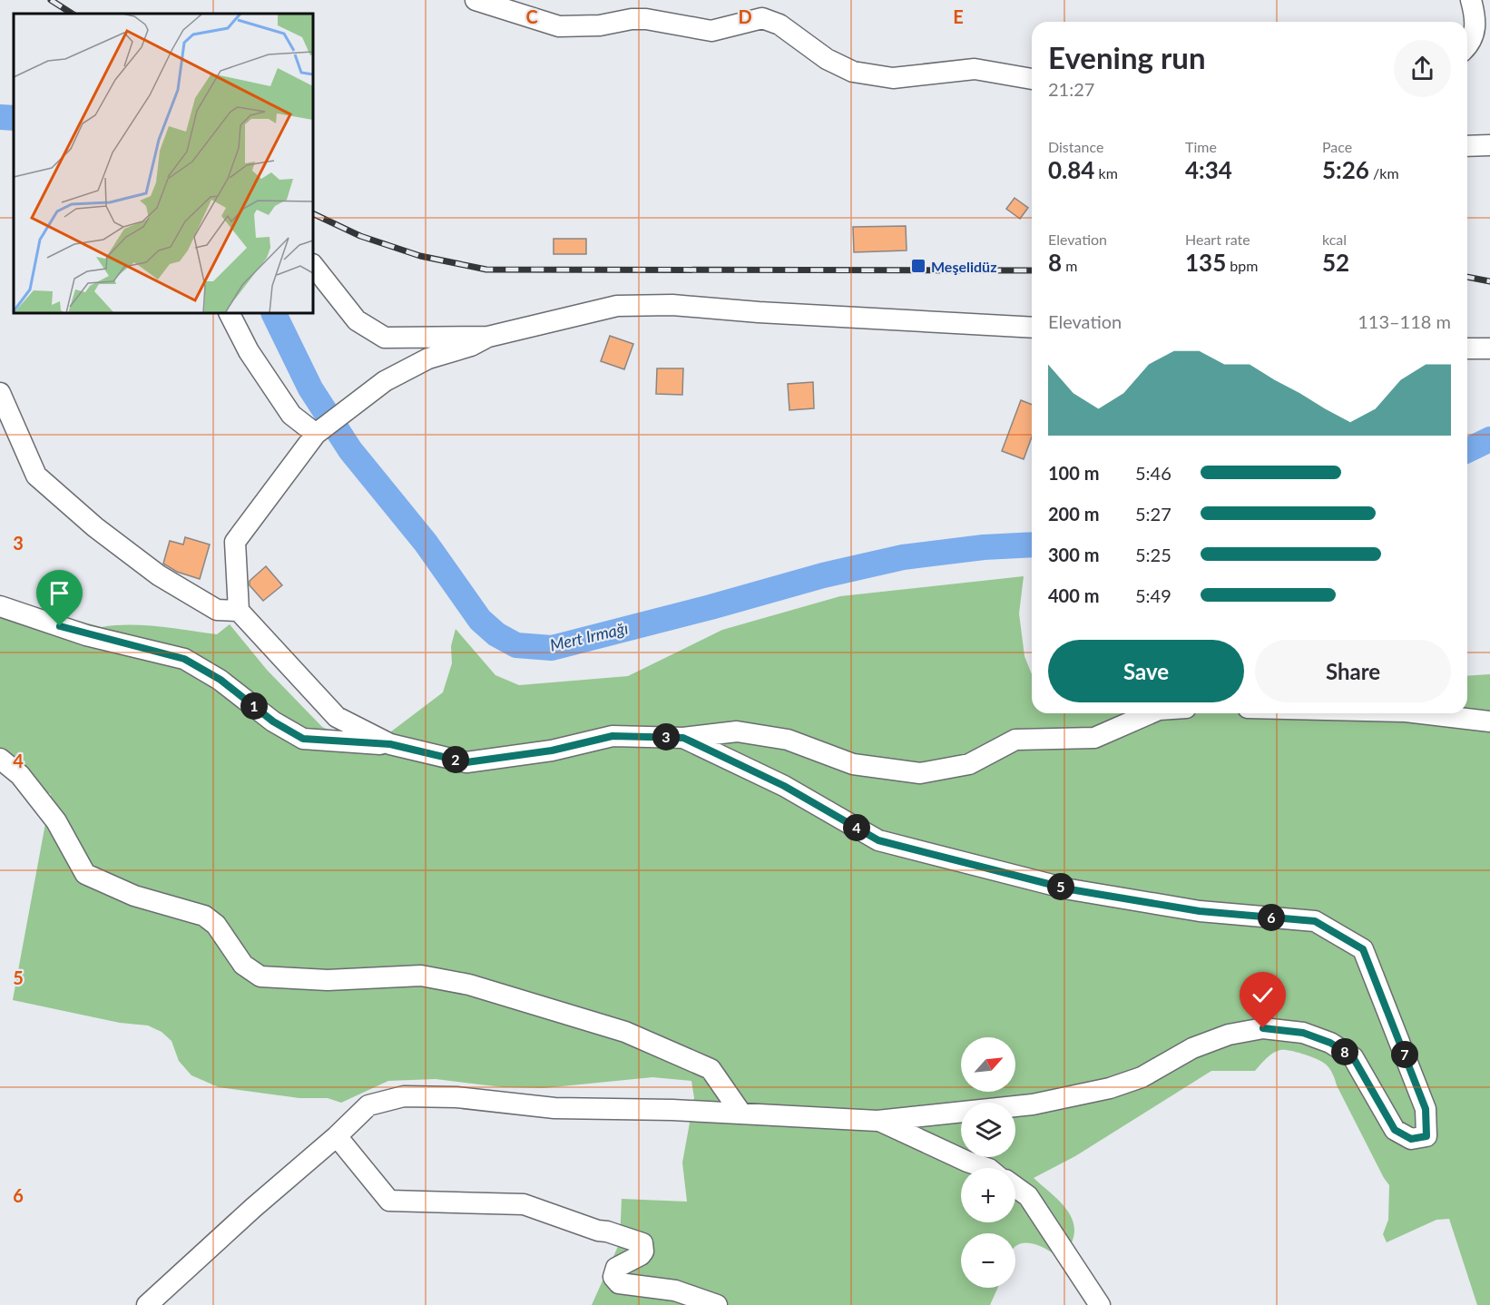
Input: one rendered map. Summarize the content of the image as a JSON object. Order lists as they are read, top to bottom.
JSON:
{
  "water": ["Mert Irmağı"],
  "places": {
    "transit": ["Meşelidüz"]
  },
  "north": "top right",
  "page": {
    "heading": ["Evening run", "21:27"],
    "stats": [
      ["Distance", "0.84 km"],
      ["Time", "4:34"],
      ["Pace", "5:26 /km"],
      ["Elevation", "8 m"],
      ["Heart rate", "135 bpm"],
      ["kcal", "52"]
    ],
    "chart": ["Elevation", "113–118 m"],
    "list": [
      {
        "name": "100 m",
        "note": "5:46"
      },
      {
        "name": "200 m",
        "note": "5:27"
      },
      {
        "name": "300 m",
        "note": "5:25"
      },
      {
        "name": "400 m",
        "note": "5:49"
      }
    ],
    "buttons": ["Save", "Share"],
    "pins": [
      "1",
      "3",
      "2",
      "4",
      "5",
      "6",
      "8",
      "7"
    ],
    "map_buttons": ["+", "−"]
  },
  "grid": {
    "columns": ["C", "D", "E"],
    "rows": [
      "3",
      "4",
      "5",
      "6"
    ]
  }
}
